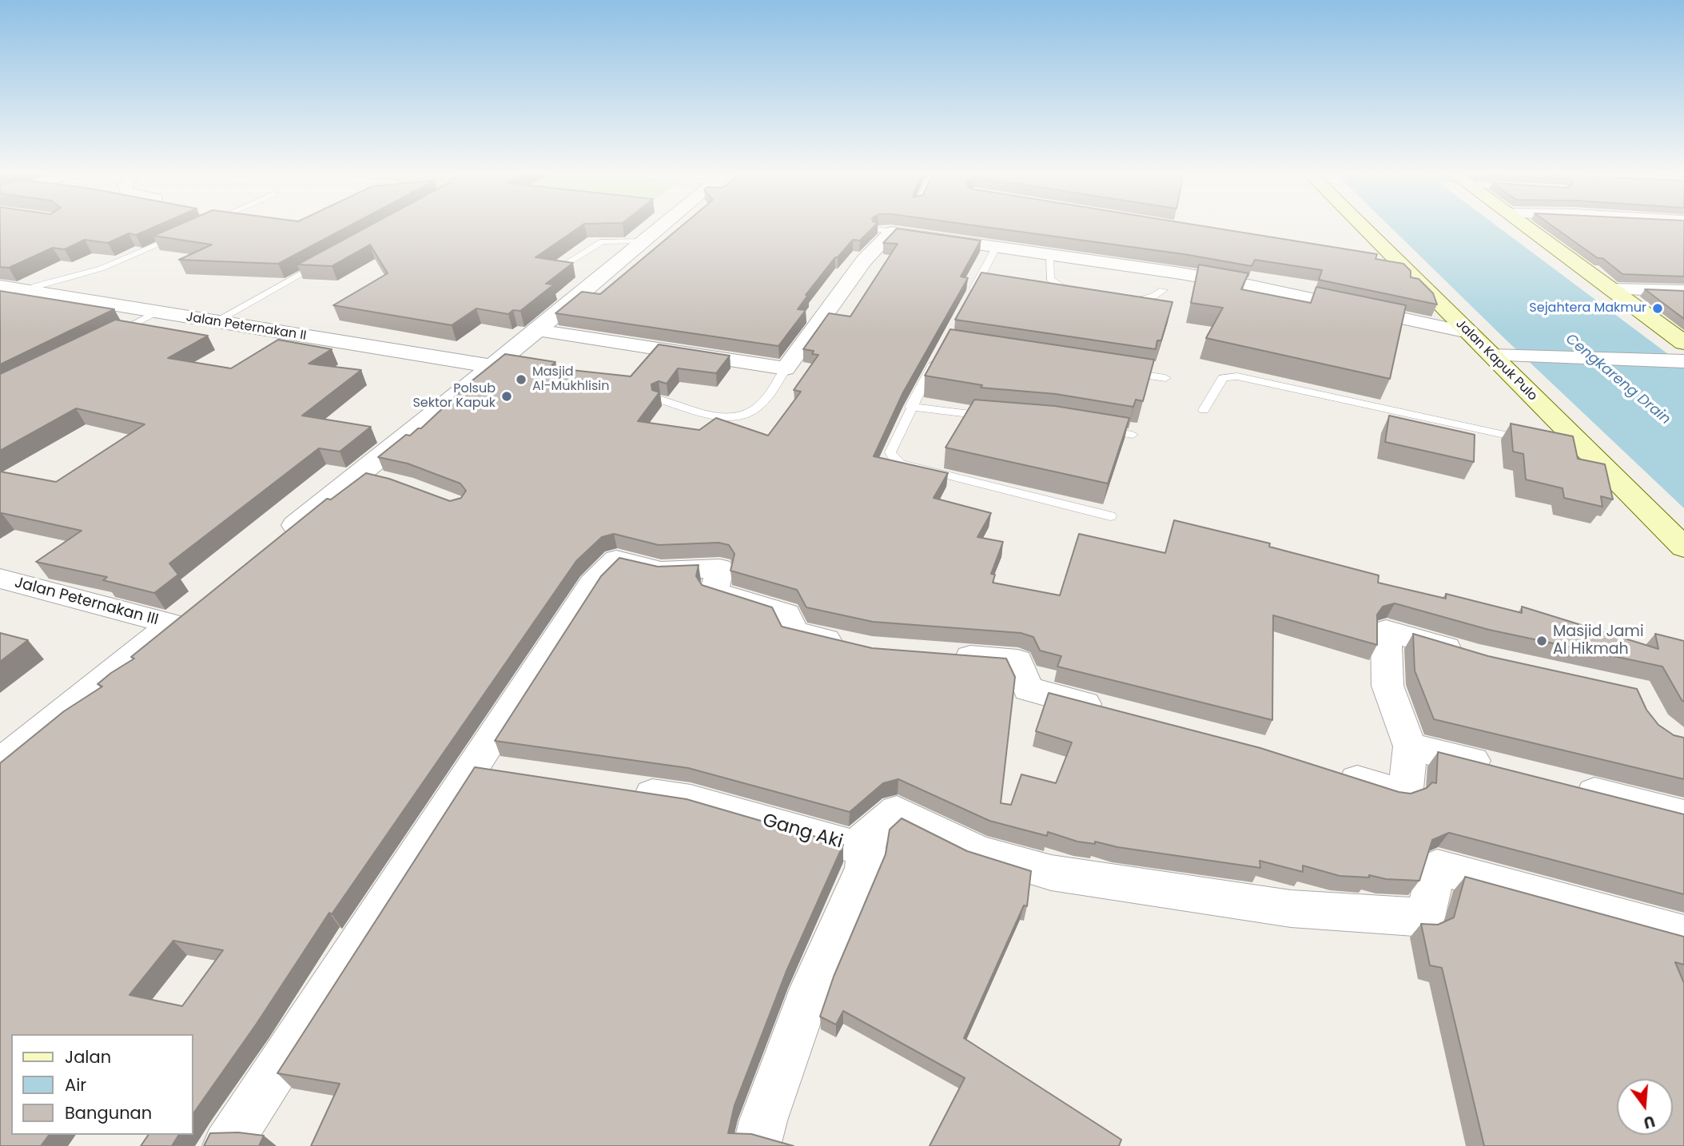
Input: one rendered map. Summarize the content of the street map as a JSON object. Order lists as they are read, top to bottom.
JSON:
{
  "streets": {
    "main road": ["Jalan Kapuk Pulo"],
    "street": ["Jalan Peternakan II", "Jalan Peternakan III", "Gang Aki"]
  },
  "water": ["Cengkareng Drain"],
  "places": [
    "Sejahtera Makmur",
    "Masjid Al-Mukhlisin",
    "Polsub Sektor Kapuk",
    "Masjid Jami Al Hikmah"
  ],
  "legend": ["Jalan", "Air", "Bangunan"],
  "north": "bottom"
}
